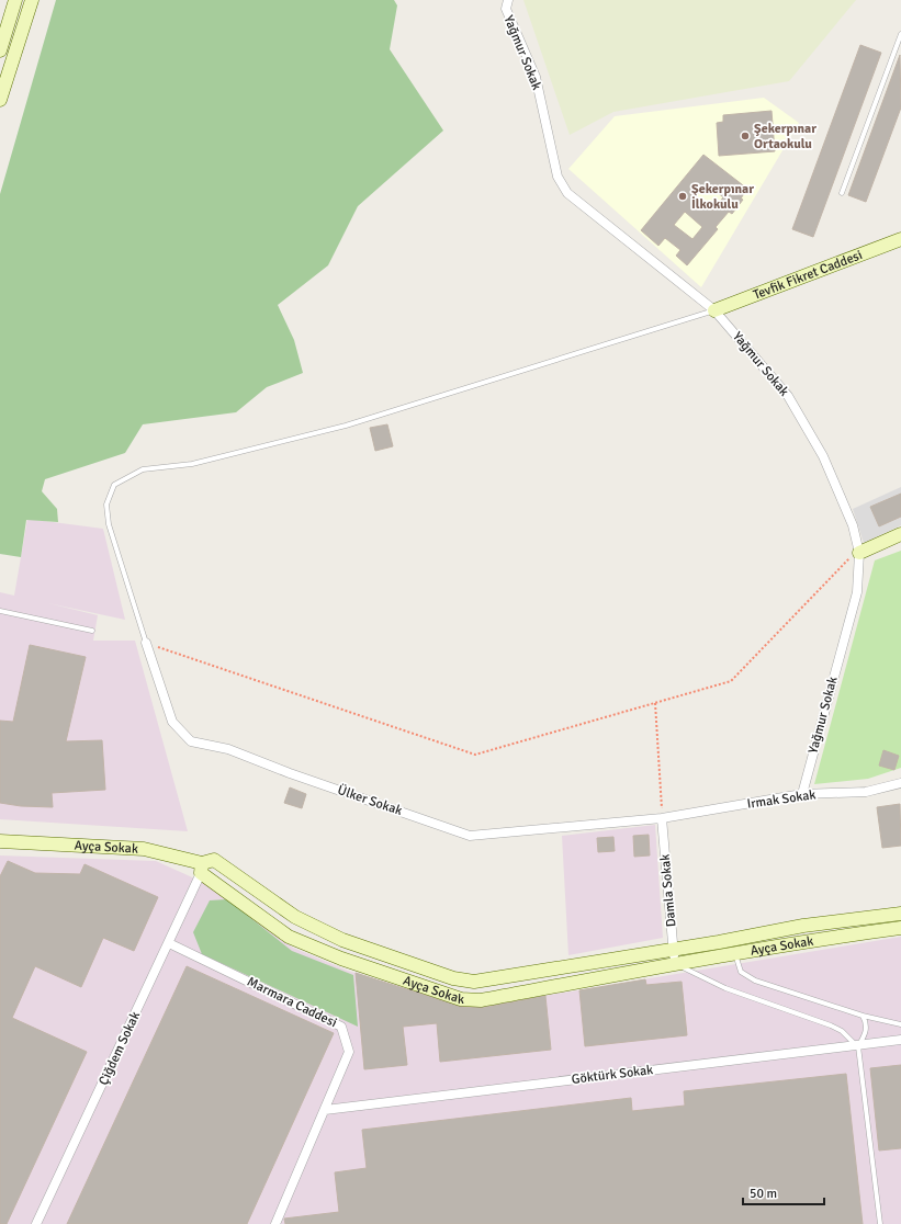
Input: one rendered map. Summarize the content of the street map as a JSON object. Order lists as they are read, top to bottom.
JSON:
{
  "streets": {
    "street": [
      "Yağmur Sokak",
      "Tevfik Fikret Caddesi",
      "Irmak Sokak",
      "Ülker Sokak",
      "Ayça Sokak",
      "Damla Sokak",
      "Marmara Caddesi",
      "Çiğdem Sokak",
      "Göktürk Sokak"
    ]
  },
  "crossings": [
    ["Yağmur Sokak", "Tevfik Fikret Caddesi"],
    ["Yağmur Sokak", "Irmak Sokak"],
    ["Irmak Sokak", "Ülker Sokak"],
    ["Irmak Sokak", "Damla Sokak"],
    ["Ülker Sokak", "Damla Sokak"],
    ["Ayça Sokak", "Damla Sokak"],
    ["Ayça Sokak", "Çiğdem Sokak"],
    ["Marmara Caddesi", "Çiğdem Sokak"],
    ["Marmara Caddesi", "Göktürk Sokak"]
  ],
  "places": ["Şekerpınar Ortaokulu", "Şekerpınar İlkokulu"],
  "scale_bar": "50 m"
}
